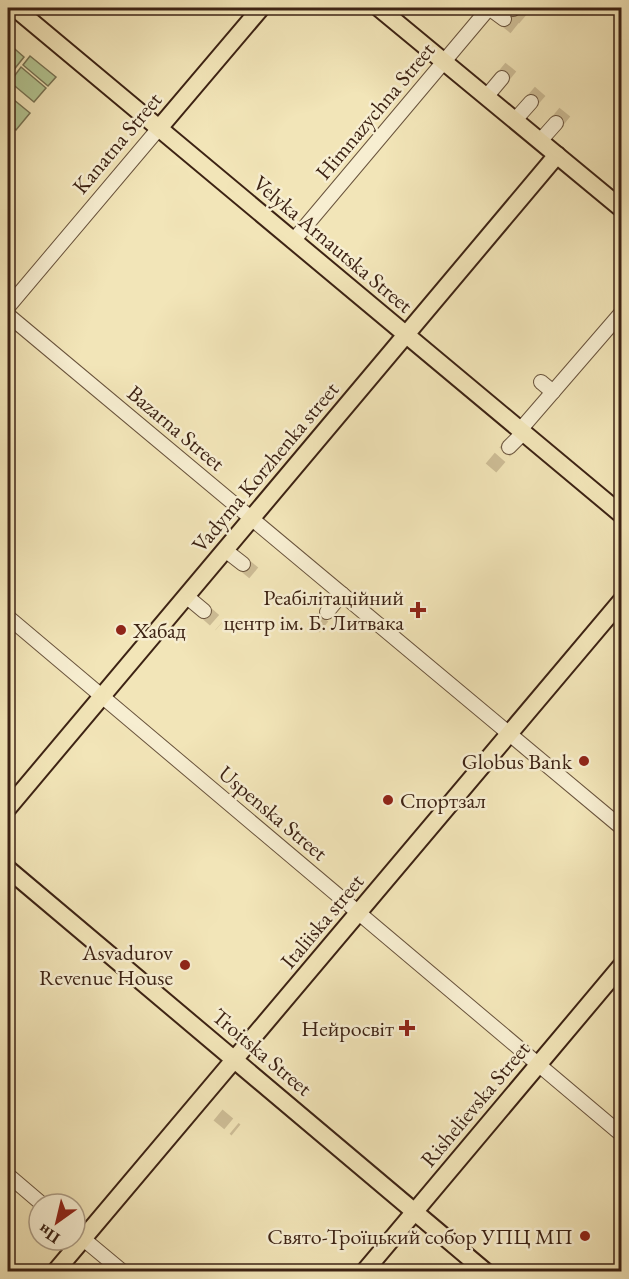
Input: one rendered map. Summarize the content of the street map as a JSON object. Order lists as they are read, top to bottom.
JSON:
{
  "streets": {
    "main road": [
      "Kanatna Street",
      "Velyka Arnautska Street",
      "Vadyma Korzhenka street",
      "Italiiska street",
      "Troitska Street",
      "Rishelievska Street"
    ],
    "street": ["Himnazychna Street", "Bazarna Street", "Uspenska Street"]
  },
  "crossings": [
    ["Himnazychna Street", "Velyka Arnautska Street"],
    ["Kanatna Street", "Velyka Arnautska Street"],
    ["Velyka Arnautska Street", "Vadyma Korzhenka street"],
    ["Bazarna Street", "Vadyma Korzhenka street"],
    ["Bazarna Street", "Italiiska street"],
    ["Vadyma Korzhenka street", "Uspenska Street"],
    ["Uspenska Street", "Italiiska street"],
    ["Uspenska Street", "Rishelievska Street"],
    ["Italiiska street", "Troitska Street"],
    ["Troitska Street", "Rishelievska Street"]
  ],
  "places": {
    "health": ["Реабілітаційний центр ім. Б. Литвака", "Нейросвіт"],
    "other": [
      "Хабад",
      "Globus Bank",
      "Спортзал",
      "Asvadurov Revenue House",
      "Свято-Троїцький собор УПЦ МП"
    ]
  },
  "north": "bottom left"
}
